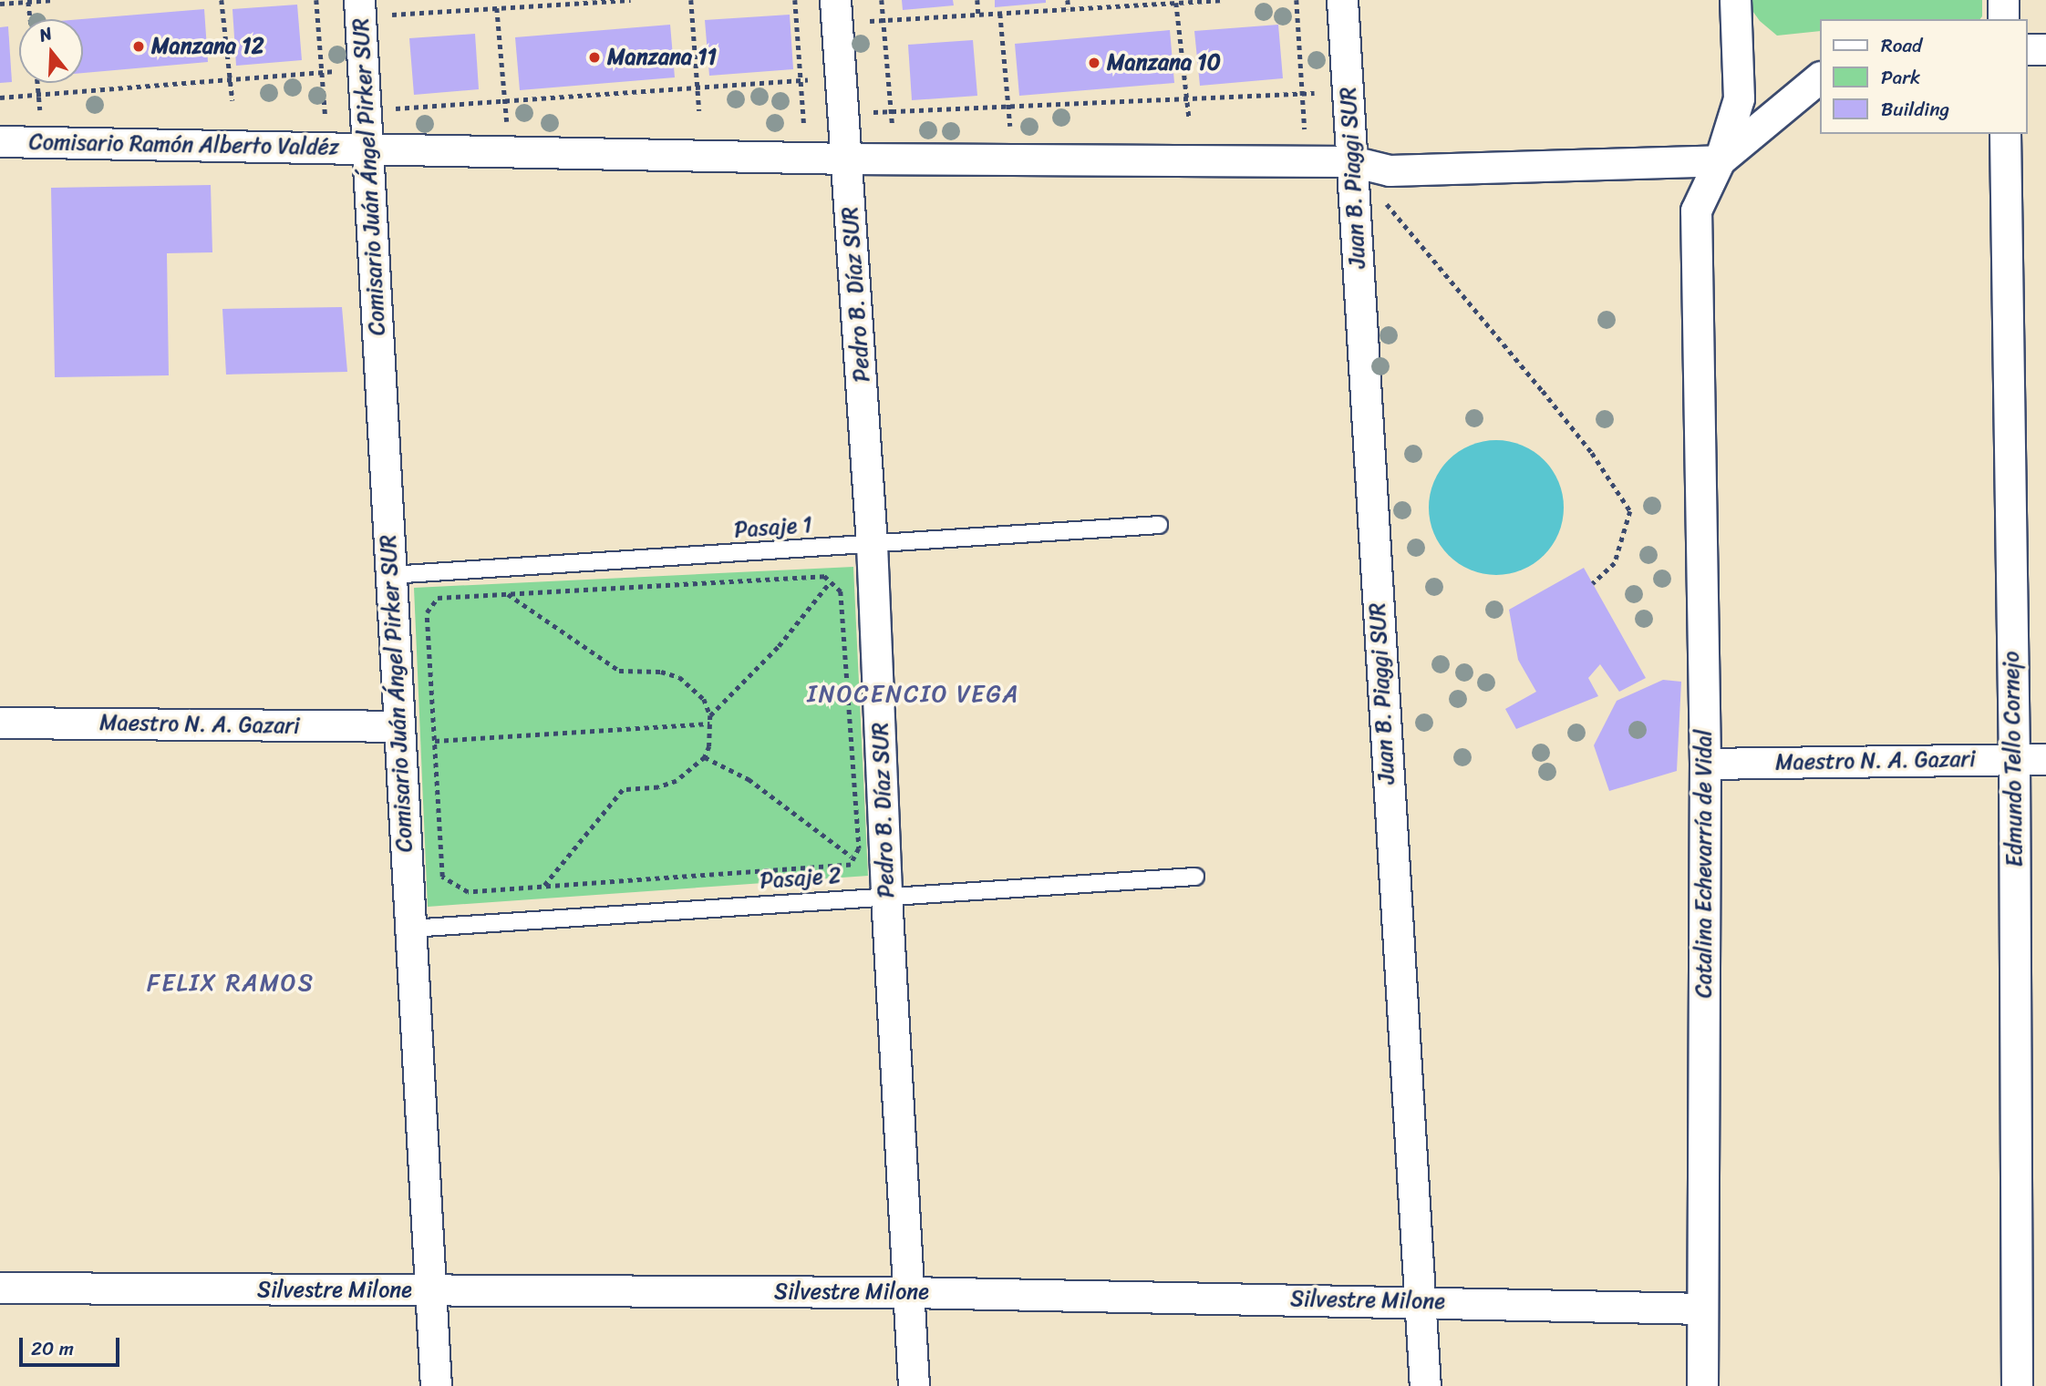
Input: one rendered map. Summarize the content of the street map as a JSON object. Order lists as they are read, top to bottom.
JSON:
{
  "streets": {
    "street": [
      "Comisario Ramón Alberto Valdéz",
      "Comisario Juán Ángel Pirker SUR",
      "Juan B. Piaggi SUR",
      "Pedro B. Díaz SUR",
      "Maestro N. A. Gazari",
      "Edmundo Tello Cornejo",
      "Catalina Echevarría de Vidal",
      "Silvestre Milone"
    ],
    "lane": ["Pasaje 1", "Pasaje 2"]
  },
  "crossings": [
    ["Comisario Ramón Alberto Valdéz", "Comisario Juán Ángel Pirker SUR"],
    ["Comisario Ramón Alberto Valdéz", "Juan B. Piaggi SUR"],
    ["Comisario Ramón Alberto Valdéz", "Pedro B. Díaz SUR"],
    ["Comisario Ramón Alberto Valdéz", "Catalina Echevarría de Vidal"],
    ["Comisario Juán Ángel Pirker SUR", "Pasaje 1"],
    ["Comisario Juán Ángel Pirker SUR", "Maestro N. A. Gazari"],
    ["Comisario Juán Ángel Pirker SUR", "Pasaje 2"],
    ["Comisario Juán Ángel Pirker SUR", "Silvestre Milone"],
    ["Juan B. Piaggi SUR", "Silvestre Milone"],
    ["Pedro B. Díaz SUR", "Pasaje 1"],
    ["Pedro B. Díaz SUR", "Pasaje 2"],
    ["Pedro B. Díaz SUR", "Silvestre Milone"],
    ["Maestro N. A. Gazari", "Edmundo Tello Cornejo"],
    ["Maestro N. A. Gazari", "Catalina Echevarría de Vidal"],
    ["Catalina Echevarría de Vidal", "Silvestre Milone"]
  ],
  "districts": ["INOCENCIO VEGA", "FELIX RAMOS"],
  "places": ["Manzana 12", "Manzana 11", "Manzana 10"],
  "legend": ["Road", "Park", "Building"],
  "scale_bar": "20 m",
  "north": "top"
}
